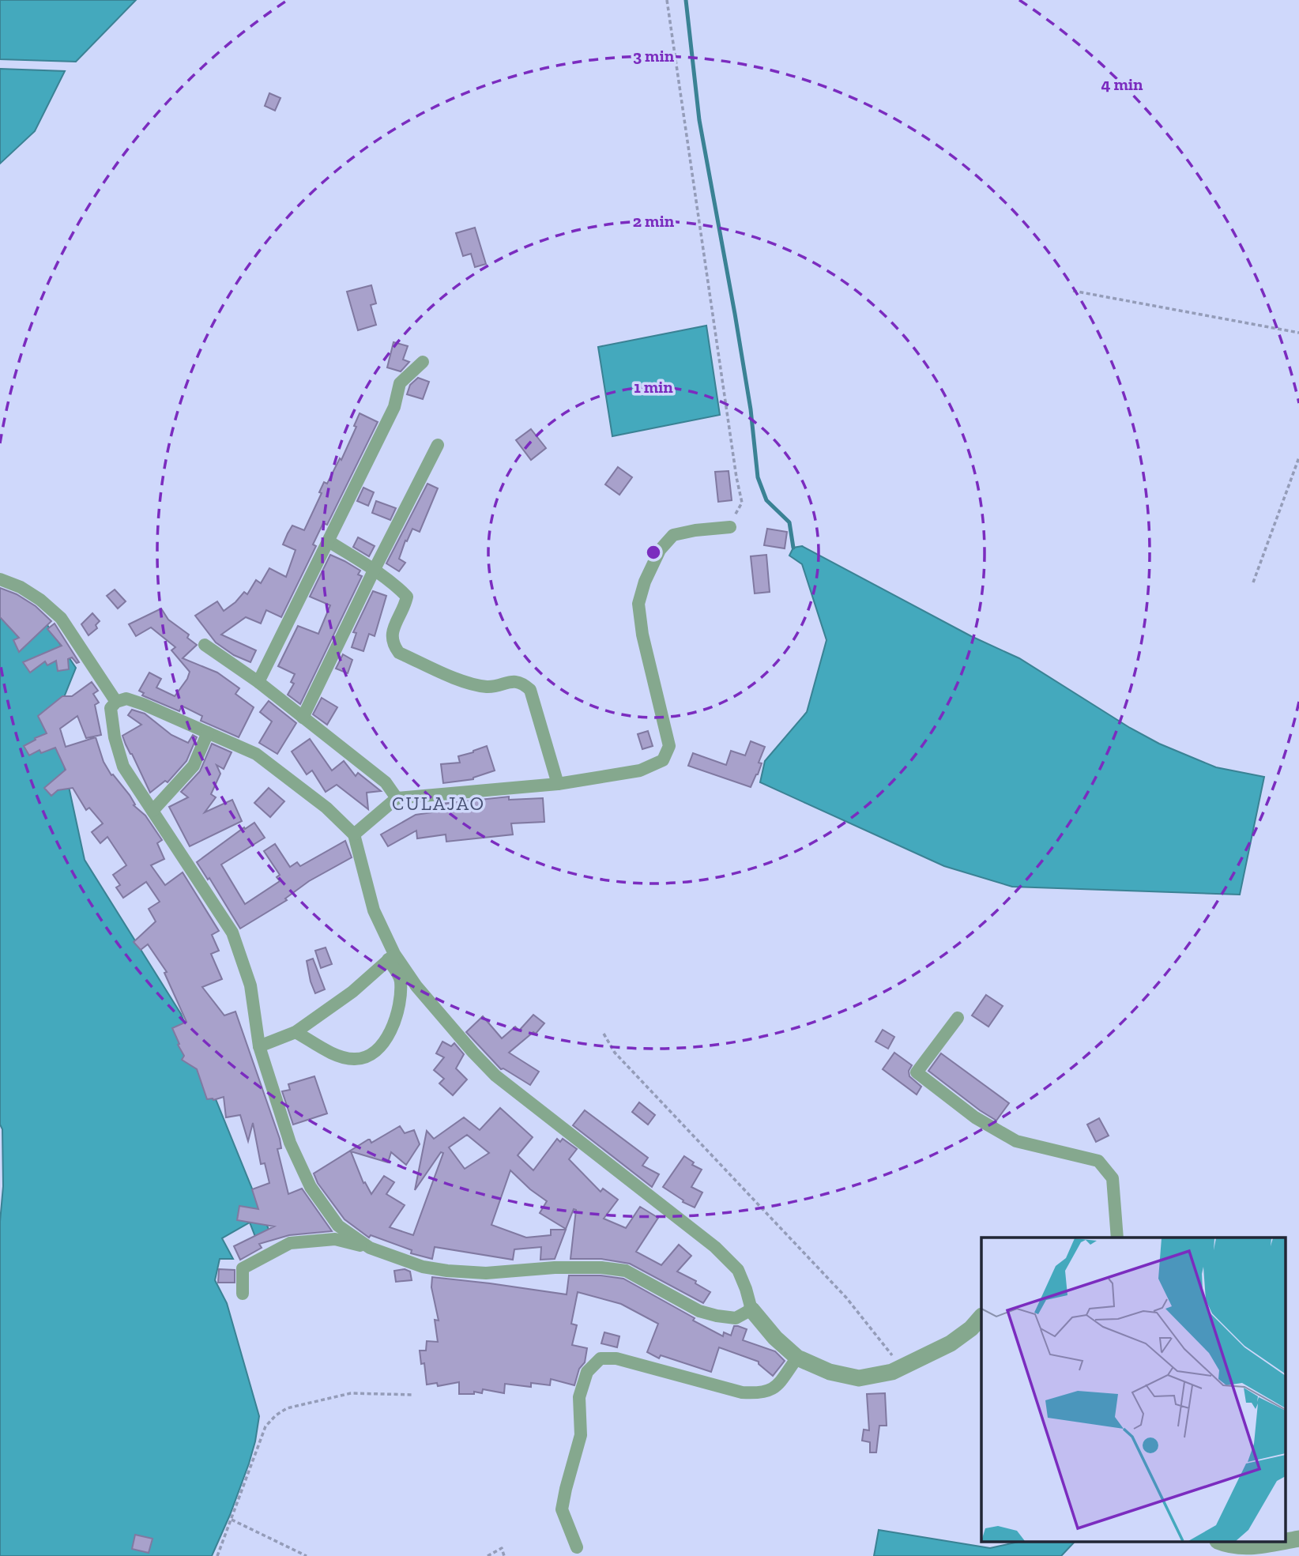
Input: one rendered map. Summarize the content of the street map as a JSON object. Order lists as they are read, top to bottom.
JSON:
{
  "districts": ["CULAJAO"],
  "rings": [
    "3 min",
    "4 min",
    "2 min",
    "1 min"
  ]
}
